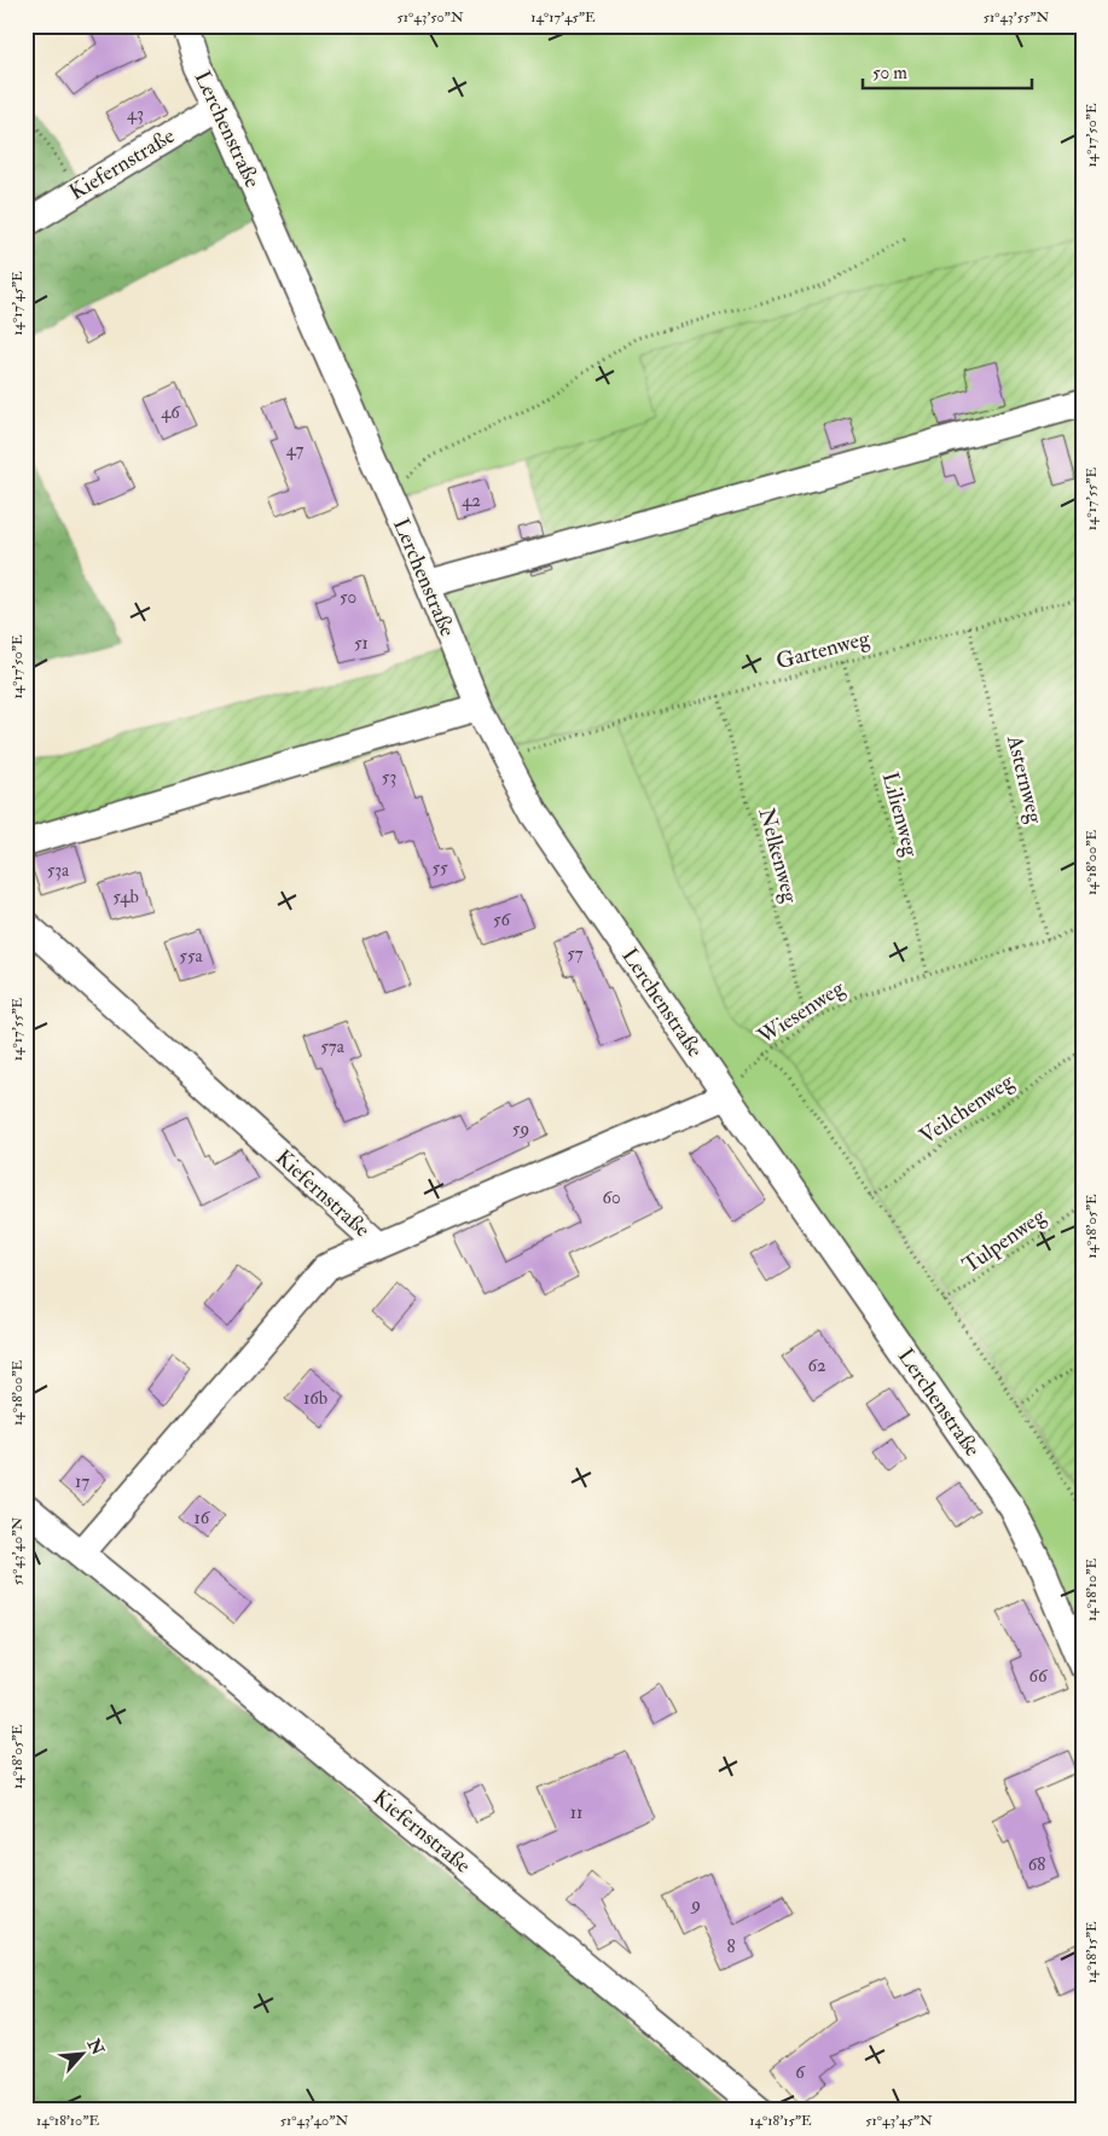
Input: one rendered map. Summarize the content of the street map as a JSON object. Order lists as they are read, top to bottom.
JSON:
{
  "streets": {
    "street": ["Lerchenstraße", "Kiefernstraße"],
    "path": [
      "Gartenweg",
      "Asternweg",
      "Lilienweg",
      "Nelkenweg",
      "Wiesenweg",
      "Veilchenweg",
      "Tulpenweg"
    ]
  },
  "crossings": [
    ["Lerchenstraße", "Kiefernstraße"],
    ["Lerchenstraße", "Gartenweg"],
    ["Lerchenstraße", "Wiesenweg"],
    ["Gartenweg", "Asternweg"],
    ["Gartenweg", "Lilienweg"],
    ["Gartenweg", "Nelkenweg"],
    ["Asternweg", "Wiesenweg"],
    ["Lilienweg", "Wiesenweg"],
    ["Nelkenweg", "Wiesenweg"]
  ],
  "house_numbers": [
    "43",
    "46",
    "47",
    "42",
    "50",
    "51",
    "53",
    "55",
    "53a",
    "54b",
    "56",
    "57",
    "55a",
    "57a",
    "59",
    "60",
    "62",
    "16b",
    "17",
    "16",
    "66",
    "11",
    "68",
    "9",
    "8",
    "6"
  ],
  "scale_bar": "50 m",
  "north": "top right",
  "coordinates": [
    "51°43'50\"N",
    "14°17'45\"E",
    "51°43'55\"N",
    "14°17'50\"E",
    "14°17'55\"E",
    "14°18'00\"E",
    "14°18'05\"E",
    "51°43'40\"N",
    "14°18'10\"E",
    "14°18'15\"E",
    "51°43'45\"N"
  ]
}
